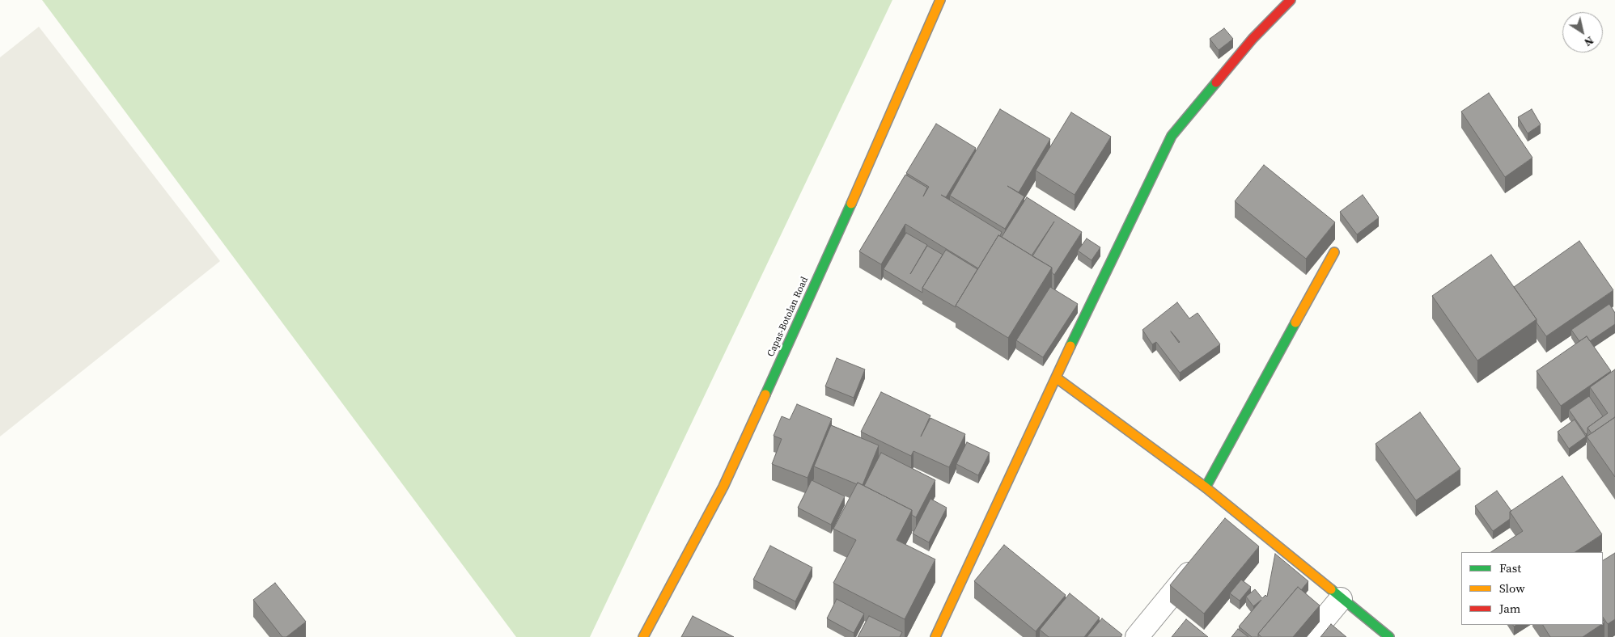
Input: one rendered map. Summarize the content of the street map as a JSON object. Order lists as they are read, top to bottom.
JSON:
{
  "streets": {
    "street": ["Capas-Botolan Road"]
  },
  "legend": ["Fast", "Slow", "Jam"],
  "north": "bottom right"
}
